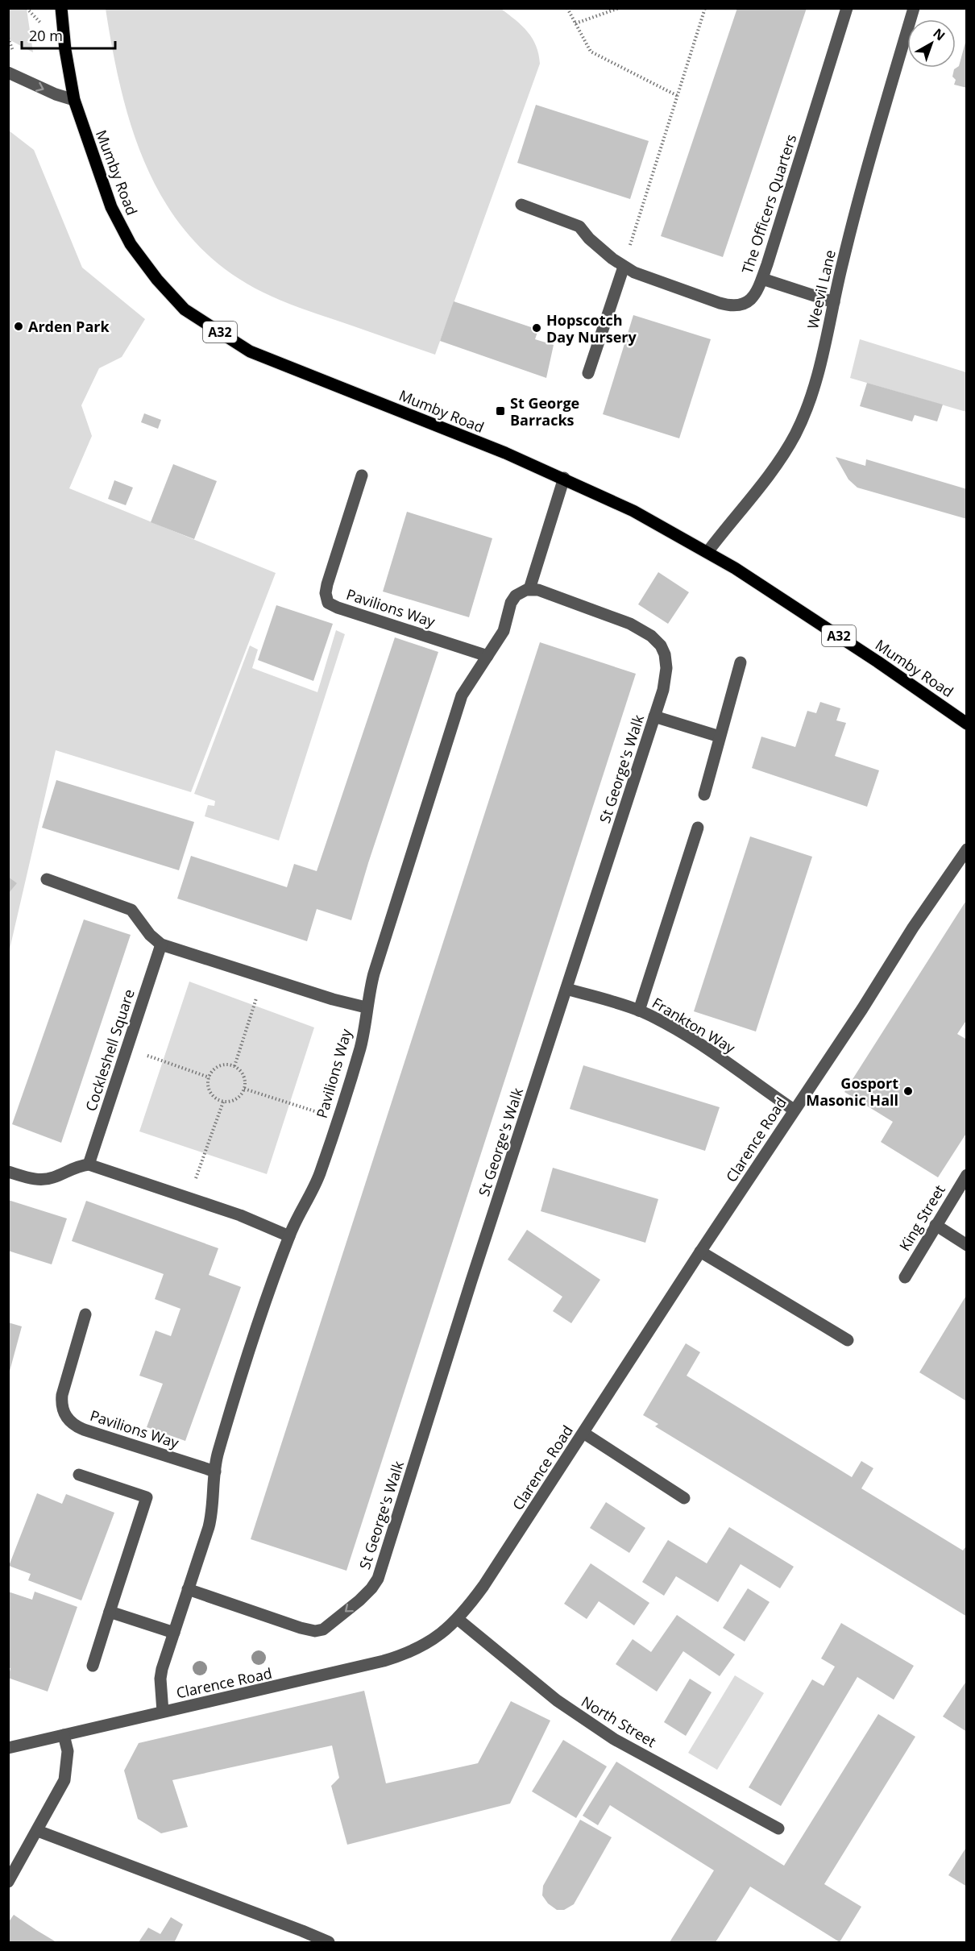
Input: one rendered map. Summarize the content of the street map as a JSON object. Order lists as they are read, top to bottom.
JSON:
{
  "streets": {
    "main road": ["Mumby Road", "A32"],
    "street": [
      "The Officers Quarters",
      "Weevil Lane",
      "Pavilions Way",
      "St George's Walk",
      "Frankton Way",
      "Cockleshell Square",
      "Clarence Road",
      "King Street",
      "North Street"
    ]
  },
  "crossings": [
    ["Mumby Road", "Weevil Lane"],
    ["Pavilions Way", "St George's Walk"],
    ["Pavilions Way", "Clarence Road"],
    ["St George's Walk", "Frankton Way"],
    ["Frankton Way", "Clarence Road"],
    ["Clarence Road", "North Street"]
  ],
  "one_way": ["St George's Walk"],
  "places": {
    "other": ["Arden Park", "Hopscotch Day Nursery", "Gosport Masonic Hall"],
    "transit": ["St George Barracks"]
  },
  "scale_bar": "20 m",
  "north": "top right"
}
